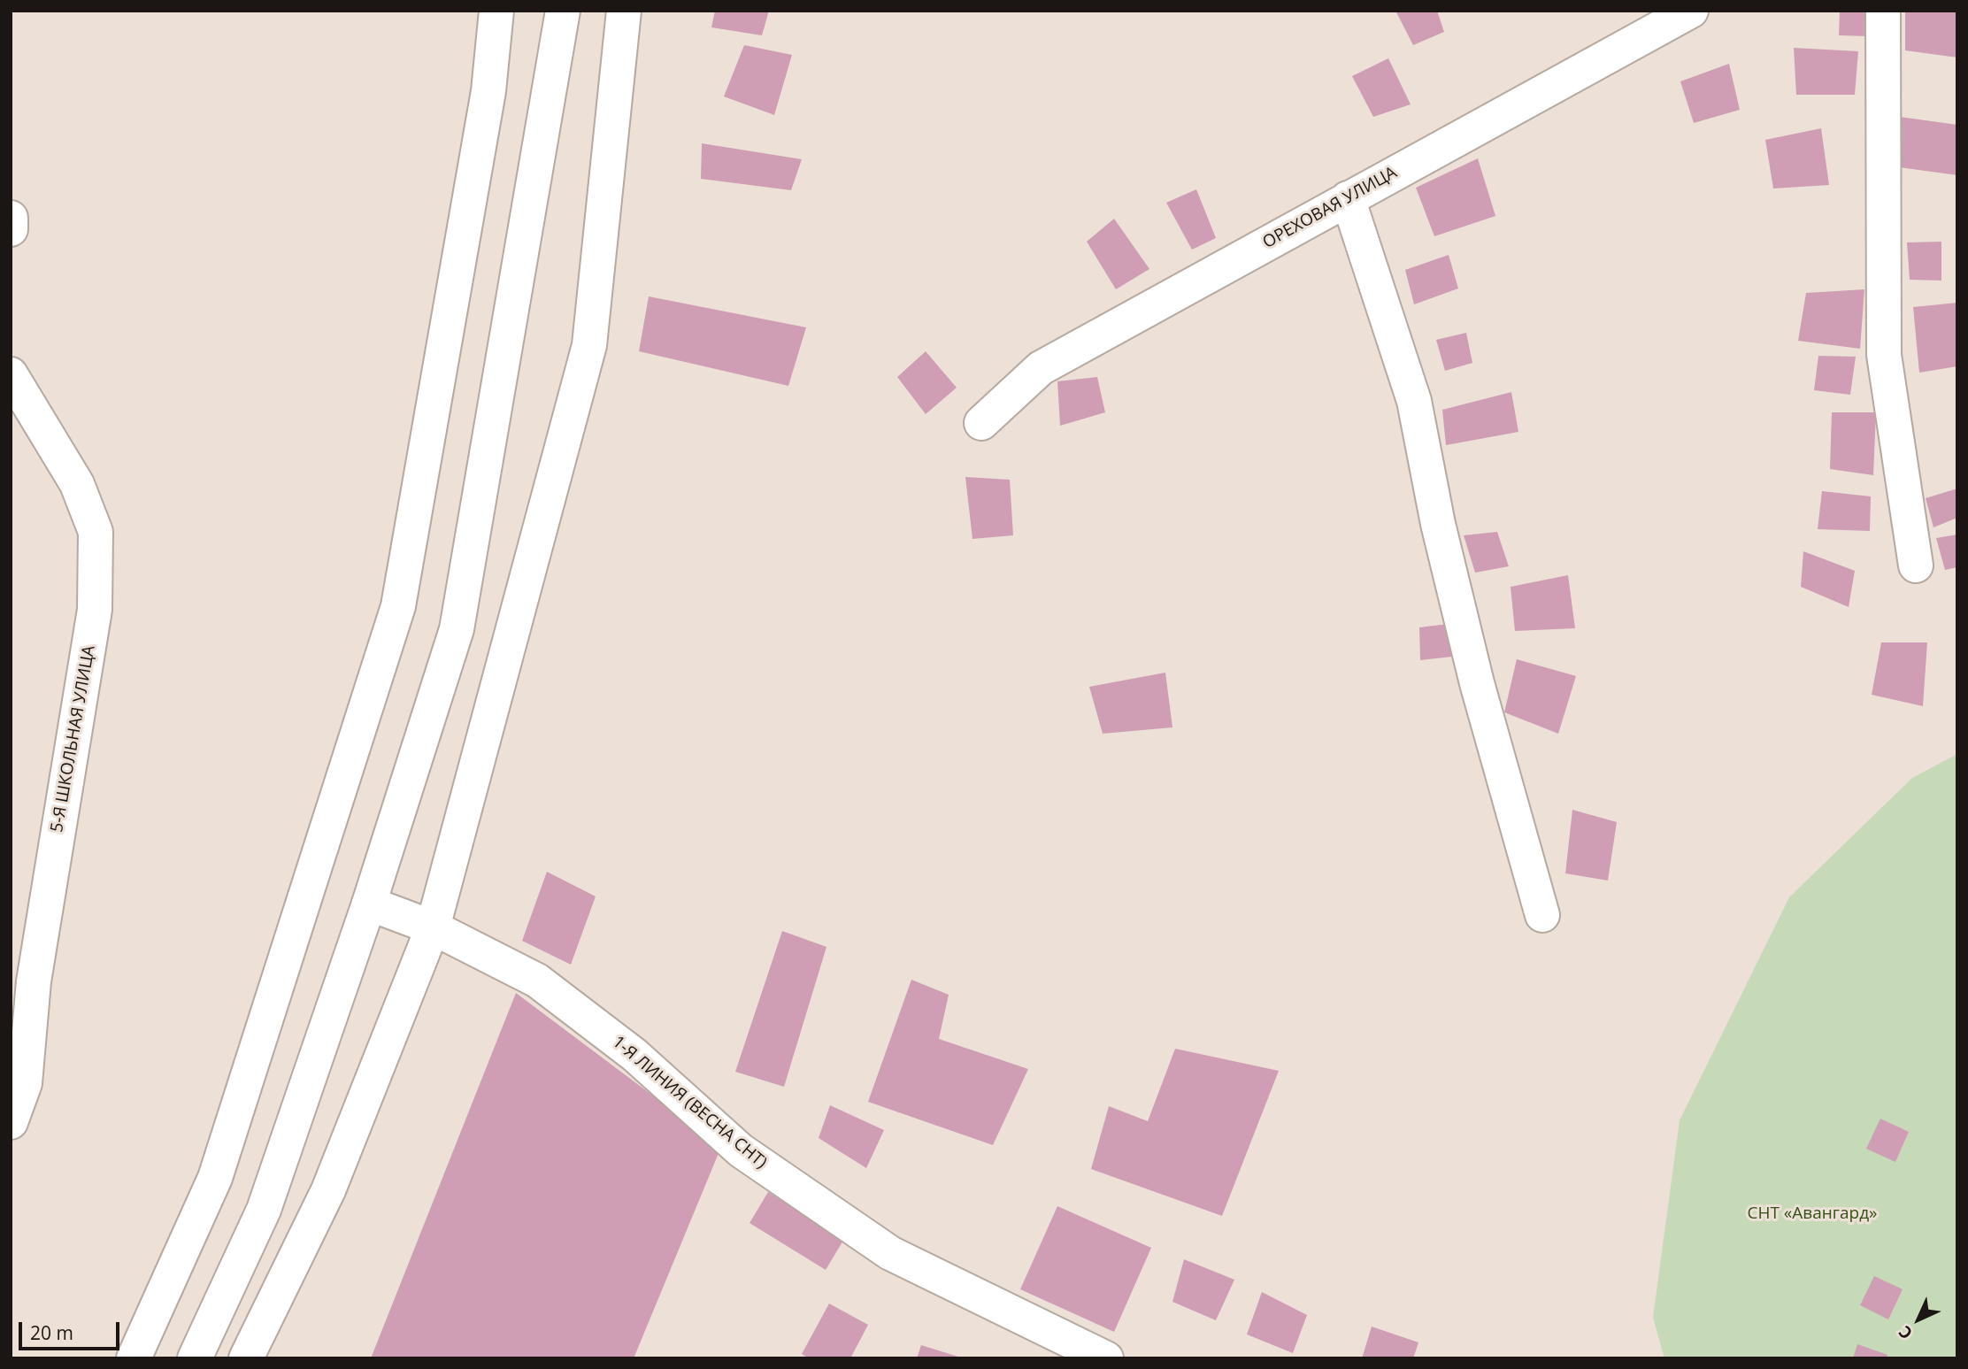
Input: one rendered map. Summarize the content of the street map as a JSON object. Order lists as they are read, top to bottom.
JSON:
{
  "streets": {
    "street": ["ОРЕХОВАЯ УЛИЦА", "5-Я ШКОЛЬНАЯ УЛИЦА", "1-Я ЛИНИЯ (ВЕСНА СНТ)"]
  },
  "parks": ["СНТ «Авангард»"],
  "scale_bar": "20 m",
  "north": "bottom left"
}
